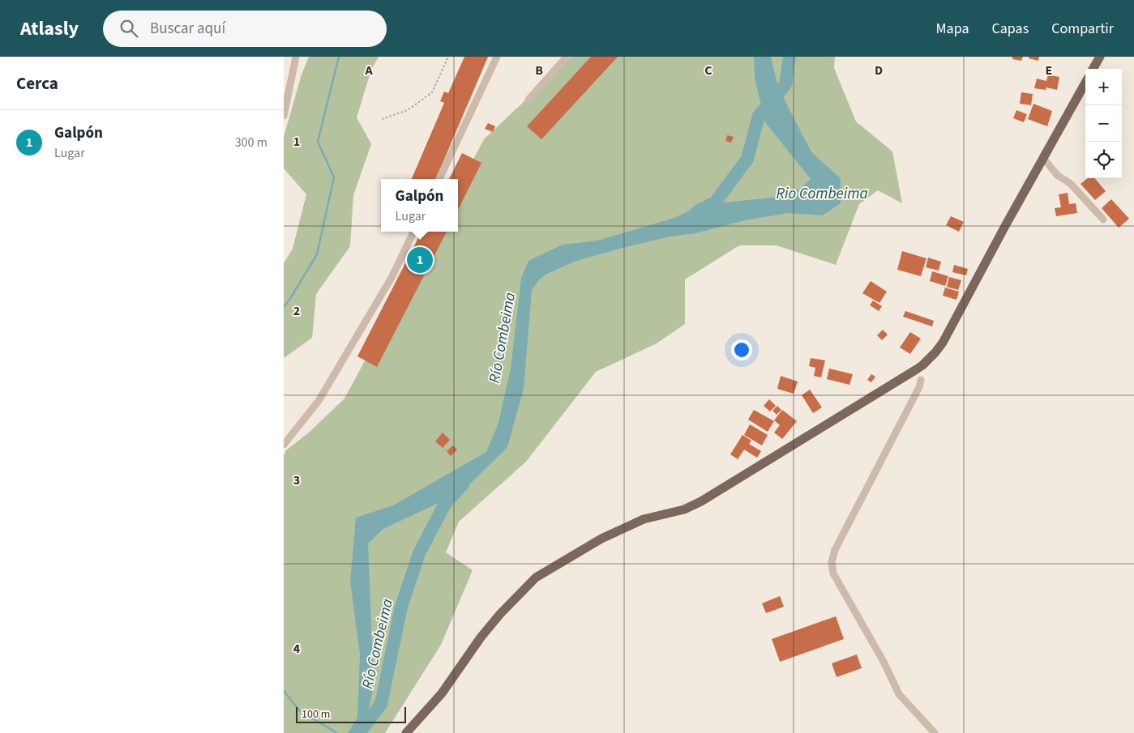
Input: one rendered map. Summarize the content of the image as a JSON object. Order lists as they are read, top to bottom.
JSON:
{
  "water": ["Rio Combeima", "Río Combeima"],
  "scale_bar": "100 m",
  "page": {
    "header": "Atlasly",
    "search": "Buscar aquí",
    "nav": ["Mapa", "Capas", "Compartir"],
    "heading": "Cerca",
    "map_buttons": ["+", "−"],
    "list": [
      {
        "mark": "1",
        "name": "Galpón",
        "note": "Lugar",
        "value": "300 m"
      }
    ],
    "popup": ["Galpón", "Lugar"],
    "pins": "1",
    "scale": "100 m"
  },
  "grid": {
    "columns": [
      "A",
      "B",
      "C",
      "D",
      "E"
    ],
    "rows": [
      "1",
      "2",
      "3",
      "4"
    ]
  }
}
